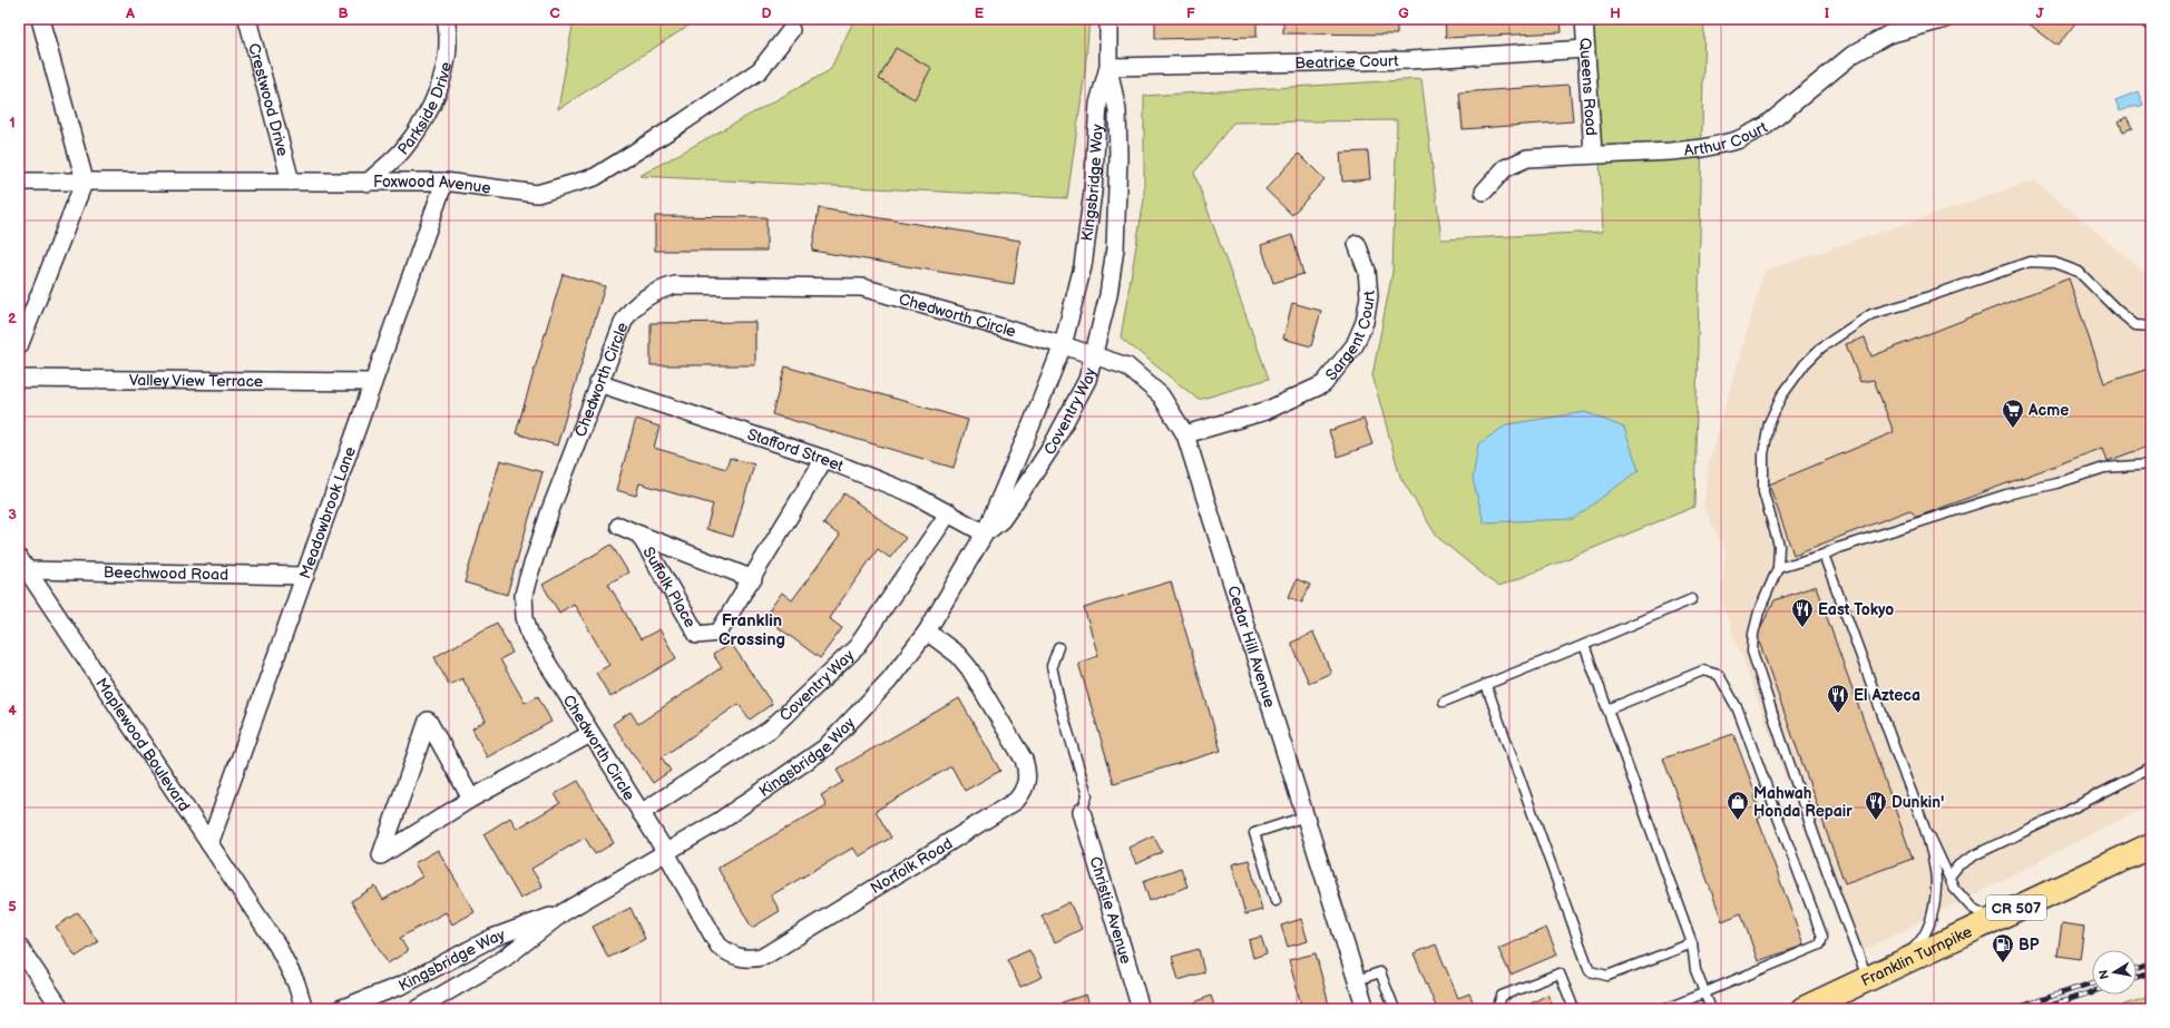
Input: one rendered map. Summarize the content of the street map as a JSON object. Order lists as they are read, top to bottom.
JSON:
{
  "streets": {
    "main road": ["CR 507", "Franklin Turnpike"],
    "street": [
      "Beatrice Court",
      "Queens Road",
      "Crestwood Drive",
      "Parkside Drive",
      "Arthur Court",
      "Kingsbridge Way",
      "Foxwood Avenue",
      "Chedworth Circle",
      "Sargent Court",
      "Valley View Terrace",
      "Coventry Way",
      "Stafford Street",
      "Meadowbrook Lane",
      "Beechwood Road",
      "Suffolk Place",
      "Cedar Hill Avenue",
      "Maplewood Boulevard",
      "Norfolk Road",
      "Christie Avenue"
    ]
  },
  "crossings": [
    ["Beatrice Court", "Queens Road"],
    ["Beatrice Court", "Kingsbridge Way"],
    ["Beatrice Court", "Coventry Way"],
    ["Queens Road", "Arthur Court"],
    ["Crestwood Drive", "Foxwood Avenue"],
    ["Parkside Drive", "Foxwood Avenue"],
    ["Kingsbridge Way", "Chedworth Circle"],
    ["Kingsbridge Way", "Coventry Way"],
    ["Kingsbridge Way", "Stafford Street"],
    ["Kingsbridge Way", "Cedar Hill Avenue"],
    ["Kingsbridge Way", "Norfolk Road"],
    ["Foxwood Avenue", "Meadowbrook Lane"],
    ["Chedworth Circle", "Coventry Way"],
    ["Chedworth Circle", "Stafford Street"],
    ["Chedworth Circle", "Cedar Hill Avenue"],
    ["Chedworth Circle", "Norfolk Road"],
    ["Sargent Court", "Cedar Hill Avenue"],
    ["Valley View Terrace", "Meadowbrook Lane"],
    ["Coventry Way", "Stafford Street"],
    ["Coventry Way", "Cedar Hill Avenue"],
    ["Stafford Street", "Suffolk Place"],
    ["Meadowbrook Lane", "Beechwood Road"],
    ["Meadowbrook Lane", "Maplewood Boulevard"],
    ["Beechwood Road", "Maplewood Boulevard"]
  ],
  "districts": ["Franklin Crossing"],
  "places": {
    "supermarket": ["Acme"],
    "restaurant": ["East Tokyo", "El Azteca", "Dunkin'"],
    "shop": ["Mahwah Honda Repair"],
    "fuel station": ["BP"]
  },
  "north": "left",
  "grid": {
    "columns": [
      "A",
      "B",
      "C",
      "D",
      "E",
      "F",
      "G",
      "H",
      "I",
      "J"
    ],
    "rows": [
      "1",
      "2",
      "3",
      "4",
      "5"
    ]
  }
}
